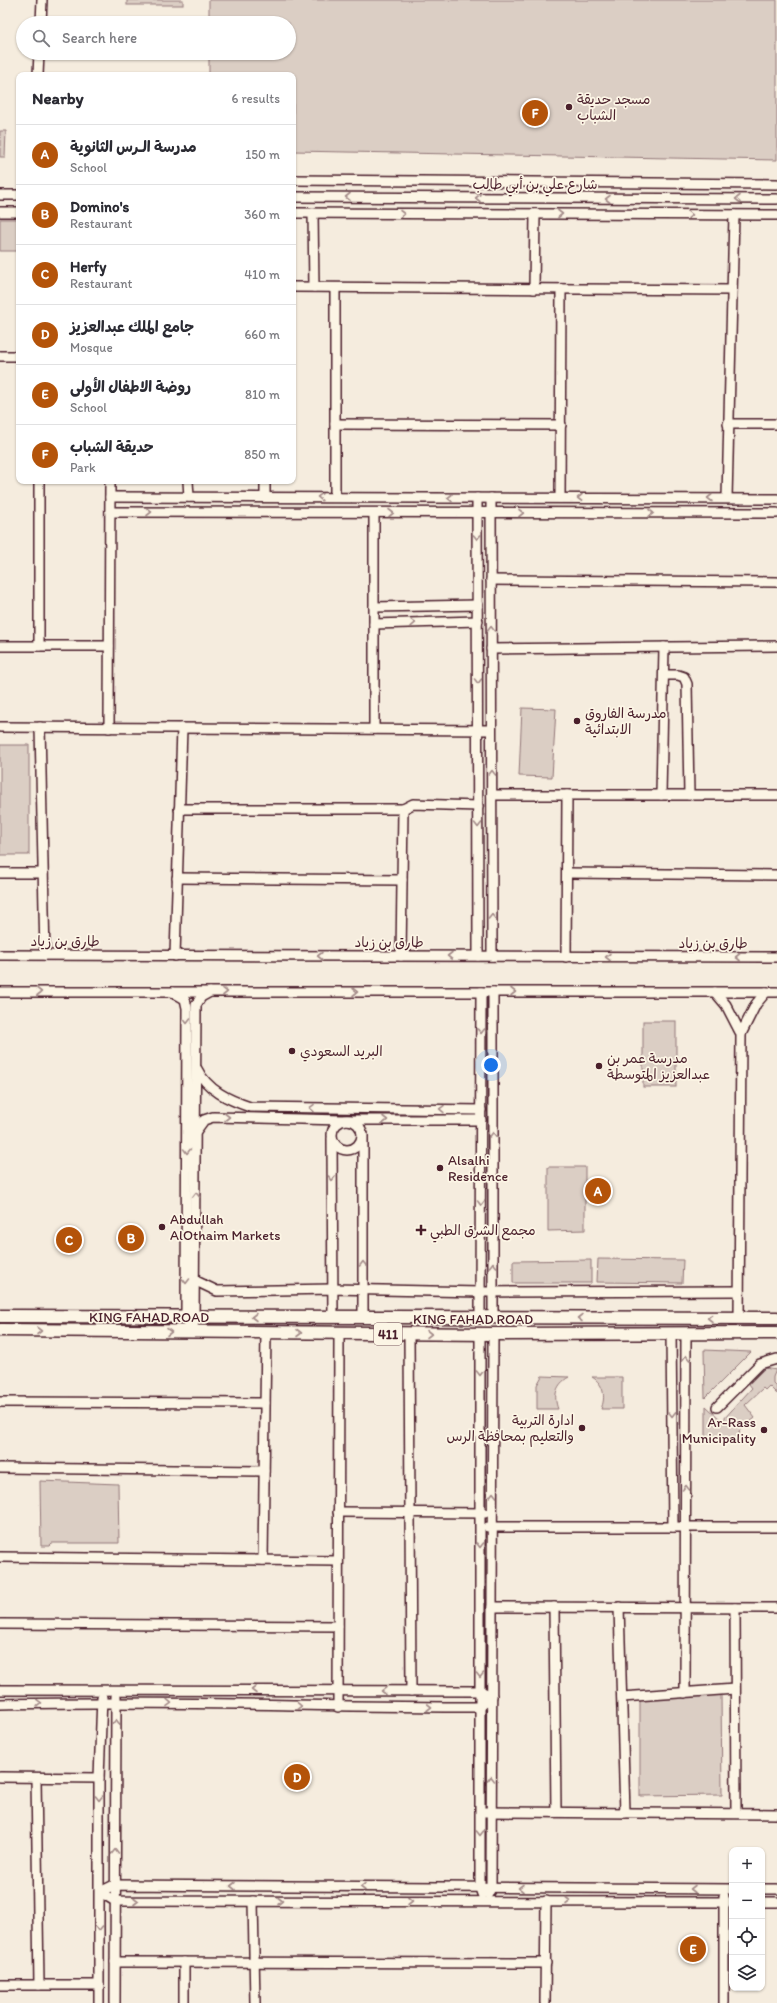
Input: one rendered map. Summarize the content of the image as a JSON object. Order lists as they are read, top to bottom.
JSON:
{
  "streets": {
    "main road": ["KING FAHAD ROAD", "411"],
    "street": ["شارع علي بن أبي طالب", "طارق بن زياد"]
  },
  "places": {
    "other": [
      "مسجد حديقة الشباب",
      "مدرسة الفاروق الابتدائية",
      "البريد السعودي",
      "مدرسة عمر بن عبدالعزيز المتوسطة",
      "Alsalhi Residence",
      "Abdullah AlOthaim Markets",
      "ادارة التربية والتعليم بمحافظة الرس",
      "Ar-Rass Municipality"
    ],
    "health": ["مجمع الشرق الطبي"]
  },
  "page": {
    "search": "Search here",
    "heading": ["Nearby", "6 results"],
    "pins": [
      "F",
      "A",
      "B",
      "C",
      "D",
      "E"
    ],
    "list": [
      {
        "mark": "A",
        "name": "مدرسة الـرس الثانوية",
        "note": "School",
        "value": "150 m"
      },
      {
        "mark": "B",
        "name": "Domino's",
        "note": "Restaurant",
        "value": "360 m"
      },
      {
        "mark": "C",
        "name": "Herfy",
        "note": "Restaurant",
        "value": "410 m"
      },
      {
        "mark": "D",
        "name": "جامع الملك عبدالعزيز",
        "note": "Mosque",
        "value": "660 m"
      },
      {
        "mark": "E",
        "name": "روضة الاطفال الأولى",
        "note": "School",
        "value": "810 m"
      },
      {
        "mark": "F",
        "name": "حديقة الشباب",
        "note": "Park",
        "value": "850 m"
      }
    ],
    "map_buttons": ["+", "−"]
  }
}
